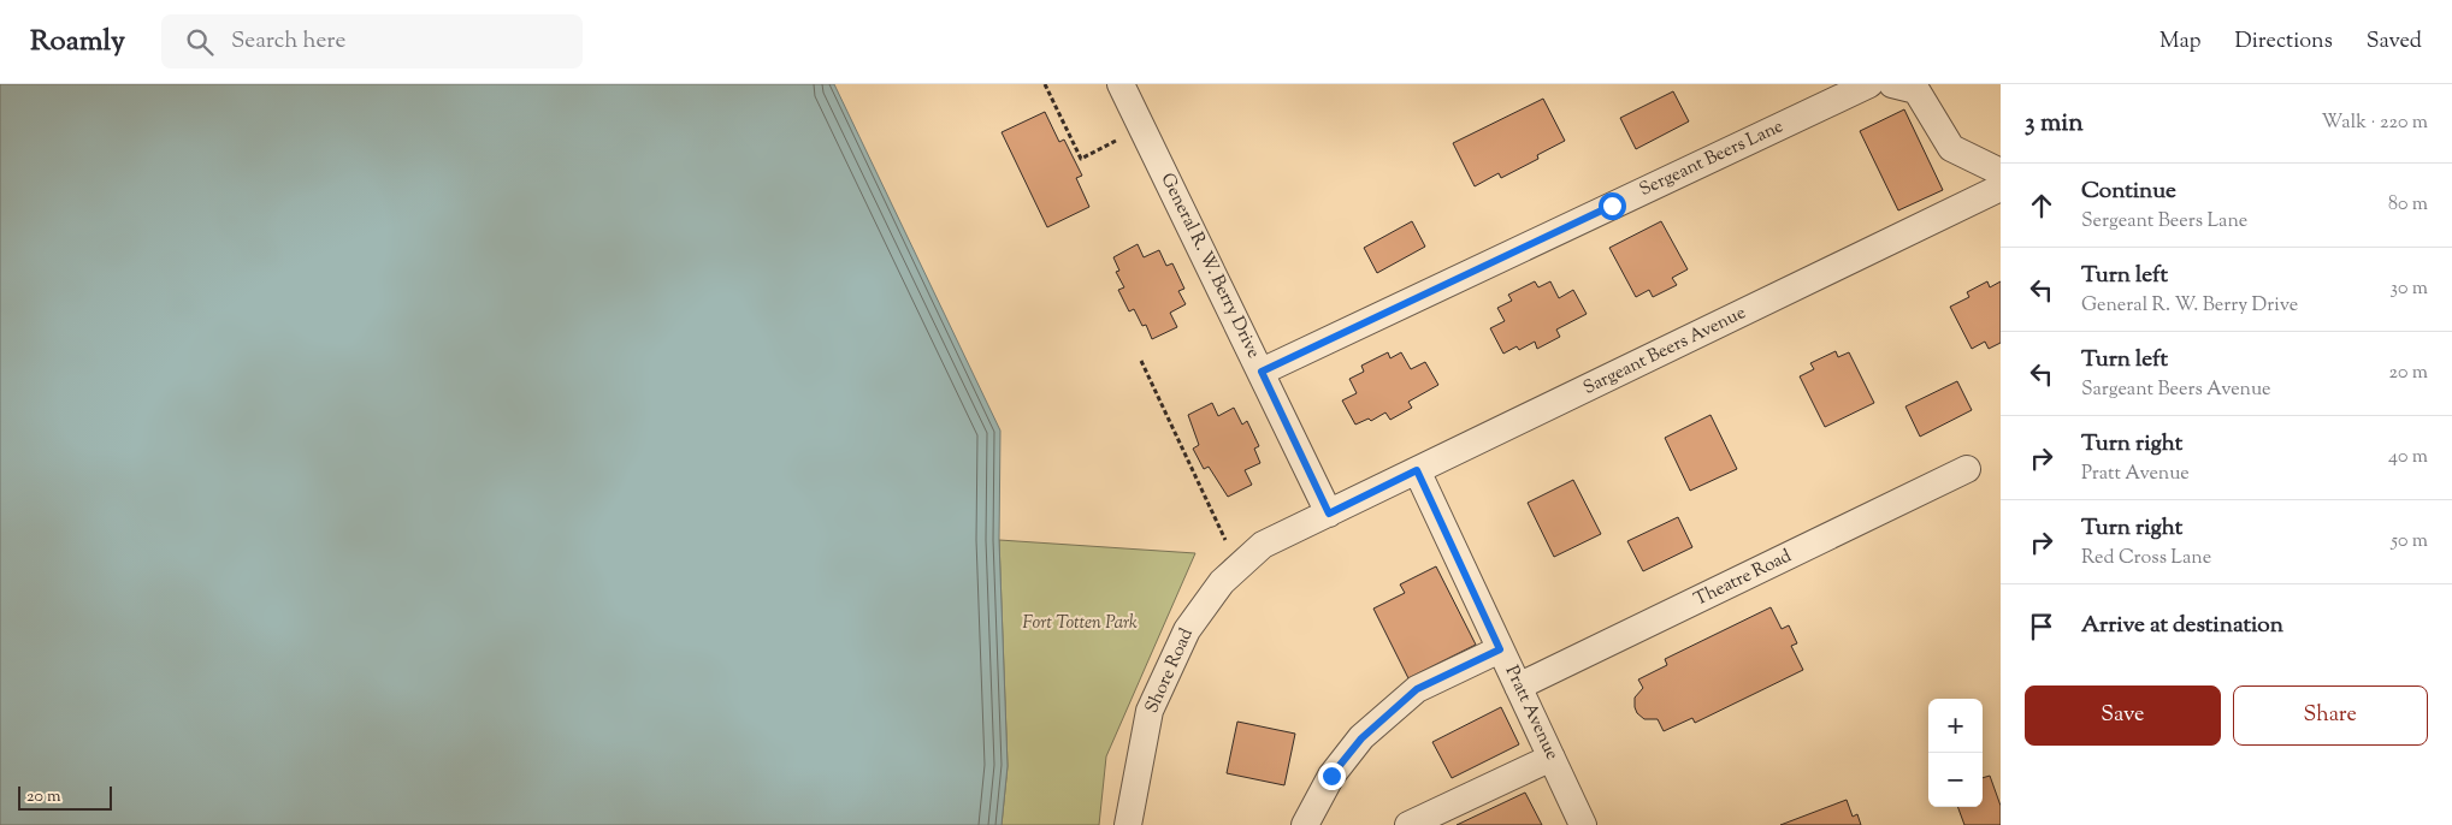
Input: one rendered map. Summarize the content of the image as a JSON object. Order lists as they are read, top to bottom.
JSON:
{
  "streets": {
    "street": [
      "Sergeant Beers Lane",
      "General R. W. Berry Drive",
      "Sargeant Beers Avenue",
      "Theatre Road",
      "Shore Road",
      "Pratt Avenue"
    ]
  },
  "crossings": [
    ["Sergeant Beers Lane", "General R. W. Berry Drive"],
    ["General R. W. Berry Drive", "Sargeant Beers Avenue"],
    ["General R. W. Berry Drive", "Shore Road"],
    ["Sargeant Beers Avenue", "Shore Road"],
    ["Sargeant Beers Avenue", "Pratt Avenue"],
    ["Theatre Road", "Pratt Avenue"]
  ],
  "parks": ["Fort Totten Park"],
  "scale_bar": "20 m",
  "page": {
    "header": "Roamly",
    "search": "Search here",
    "nav": ["Map", "Directions", "Saved"],
    "heading": ["3 min", "Walk · 220 m"],
    "list": [
      ["Continue", "Sergeant Beers Lane", "80 m"],
      ["Turn left", "General R. W. Berry Drive", "30 m"],
      ["Turn left", "Sargeant Beers Avenue", "20 m"],
      ["Turn right", "Pratt Avenue", "40 m"],
      ["Turn right", "Red Cross Lane", "50 m"],
      "Arrive at destination"
    ],
    "buttons": ["Save", "Share"],
    "map_buttons": ["+", "−"],
    "scale": "20 m"
  }
}
